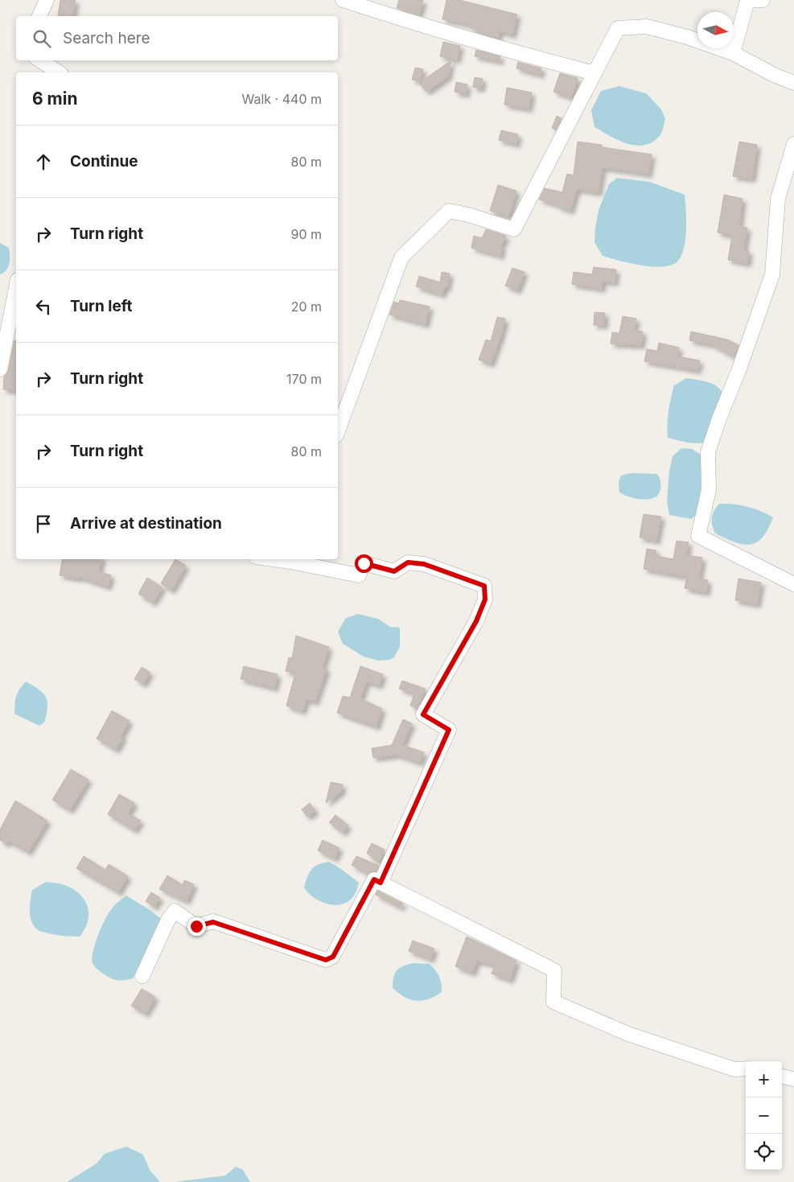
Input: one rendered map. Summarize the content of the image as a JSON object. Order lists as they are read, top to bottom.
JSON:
{
  "north": "right",
  "page": {
    "search": "Search here",
    "heading": ["6 min", "Walk · 440 m"],
    "list": [
      ["Continue", "80 m"],
      ["Turn right", "90 m"],
      ["Turn left", "20 m"],
      ["Turn right", "170 m"],
      ["Turn right", "80 m"],
      "Arrive at destination"
    ],
    "map_buttons": ["+", "−"]
  }
}
